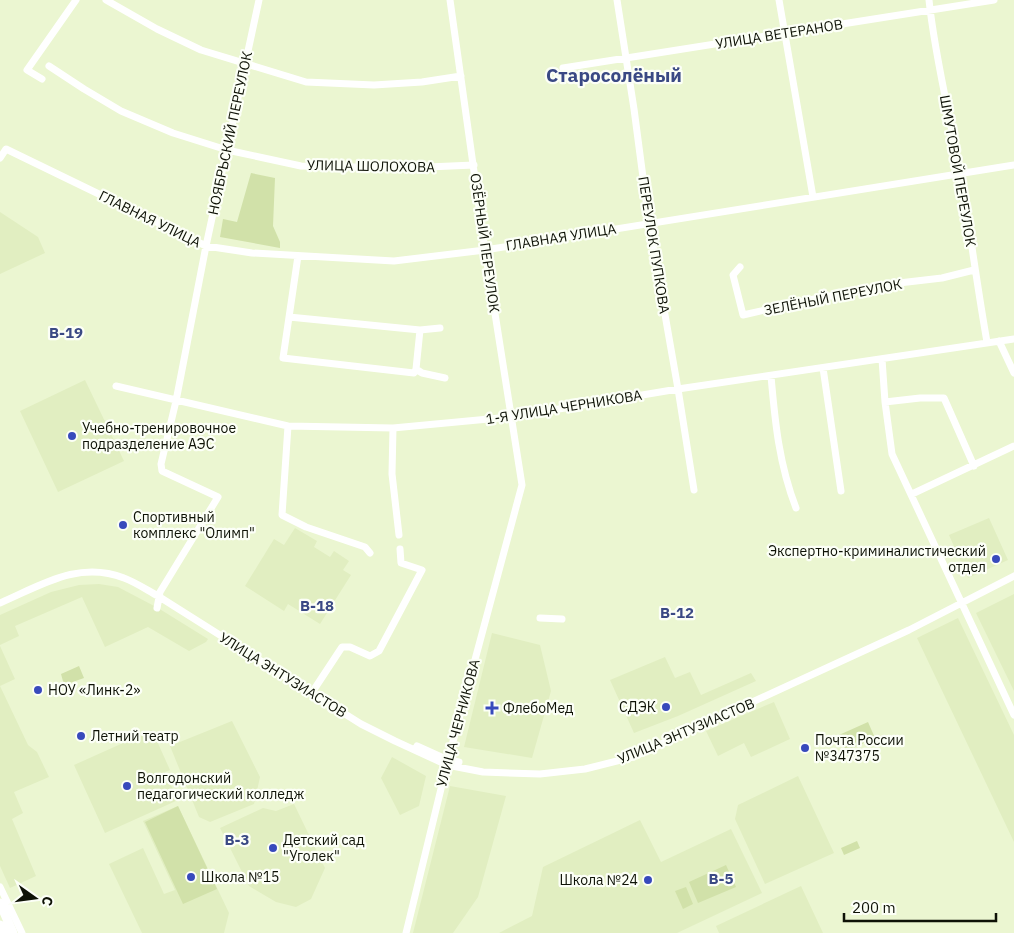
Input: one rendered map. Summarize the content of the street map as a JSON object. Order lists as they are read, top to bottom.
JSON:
{
  "streets": {
    "street": [
      "УЛИЦА ВЕТЕРАНОВ",
      "НОЯБРЬСКИЙ ПЕРЕУЛОК",
      "УЛИЦА ШОЛОХОВА",
      "ШМУТОВОЙ ПЕРЕУЛОК",
      "ГЛАВНАЯ УЛИЦА",
      "ОЗЁРНЫЙ ПЕРЕУЛОК",
      "ПЕРЕУЛОК ПУПКОВА",
      "ЗЕЛЁНЫЙ ПЕРЕУЛОК",
      "1-Я УЛИЦА ЧЕРНИКОВА",
      "УЛИЦА ЭНТУЗИАСТОВ",
      "УЛИЦА ЧЕРНИКОВА"
    ]
  },
  "crossings": [
    ["УЛИЦА ВЕТЕРАНОВ", "ШМУТОВОЙ ПЕРЕУЛОК"],
    ["УЛИЦА ВЕТЕРАНОВ", "ПЕРЕУЛОК ПУПКОВА"],
    ["НОЯБРЬСКИЙ ПЕРЕУЛОК", "УЛИЦА ШОЛОХОВА"],
    ["НОЯБРЬСКИЙ ПЕРЕУЛОК", "ГЛАВНАЯ УЛИЦА"],
    ["НОЯБРЬСКИЙ ПЕРЕУЛОК", "1-Я УЛИЦА ЧЕРНИКОВА"],
    ["НОЯБРЬСКИЙ ПЕРЕУЛОК", "УЛИЦА ЭНТУЗИАСТОВ"],
    ["УЛИЦА ШОЛОХОВА", "ОЗЁРНЫЙ ПЕРЕУЛОК"],
    ["ШМУТОВОЙ ПЕРЕУЛОК", "ГЛАВНАЯ УЛИЦА"],
    ["ШМУТОВОЙ ПЕРЕУЛОК", "ЗЕЛЁНЫЙ ПЕРЕУЛОК"],
    ["ШМУТОВОЙ ПЕРЕУЛОК", "1-Я УЛИЦА ЧЕРНИКОВА"],
    ["ГЛАВНАЯ УЛИЦА", "ОЗЁРНЫЙ ПЕРЕУЛОК"],
    ["ГЛАВНАЯ УЛИЦА", "ПЕРЕУЛОК ПУПКОВА"],
    ["ОЗЁРНЫЙ ПЕРЕУЛОК", "1-Я УЛИЦА ЧЕРНИКОВА"],
    ["ОЗЁРНЫЙ ПЕРЕУЛОК", "УЛИЦА ЧЕРНИКОВА"],
    ["ПЕРЕУЛОК ПУПКОВА", "1-Я УЛИЦА ЧЕРНИКОВА"],
    ["УЛИЦА ЭНТУЗИАСТОВ", "УЛИЦА ЧЕРНИКОВА"]
  ],
  "districts": [
    "Староcолёный",
    "В-19",
    "В-18",
    "В-12",
    "В-3",
    "В-5"
  ],
  "places": {
    "other": [
      "Учебно-тренировочное подразделение АЭС",
      "Спортивный комплекс \"Олимп\"",
      "Экспертно-криминалистический отдел",
      "НОУ «Линк-2»",
      "СДЭК",
      "Летний театр",
      "Почта России №347375",
      "Волгодонский педагогический колледж",
      "Детский сад \"Уголек\"",
      "Школа №15",
      "Школа №24"
    ],
    "health": ["ФлебоМед"]
  },
  "scale_bar": "200 m",
  "north": "right"
}
